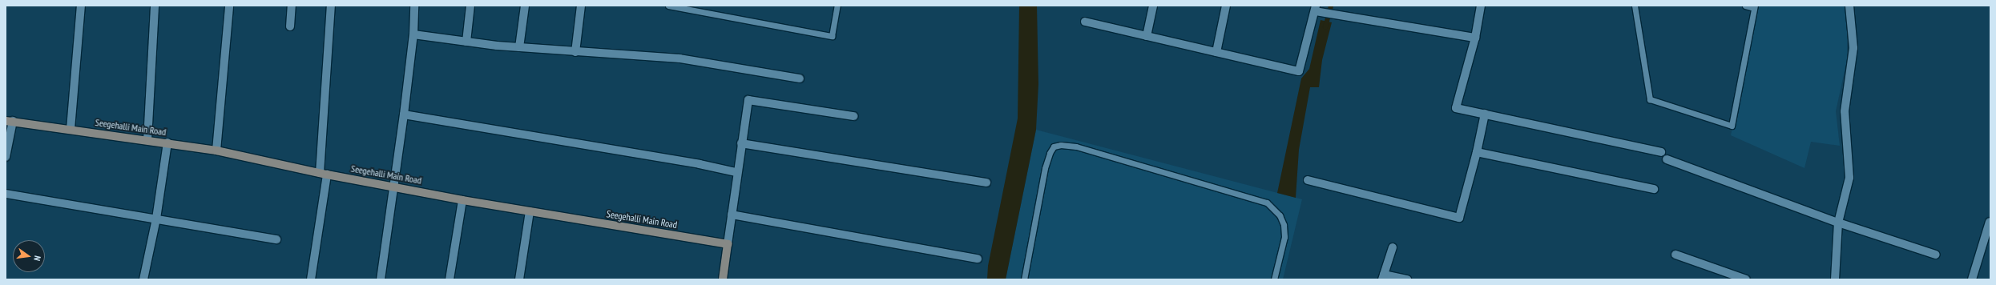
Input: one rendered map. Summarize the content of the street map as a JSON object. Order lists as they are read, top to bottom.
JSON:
{
  "streets": {
    "street": ["Seegehalli Main Road"]
  },
  "north": "right"
}
